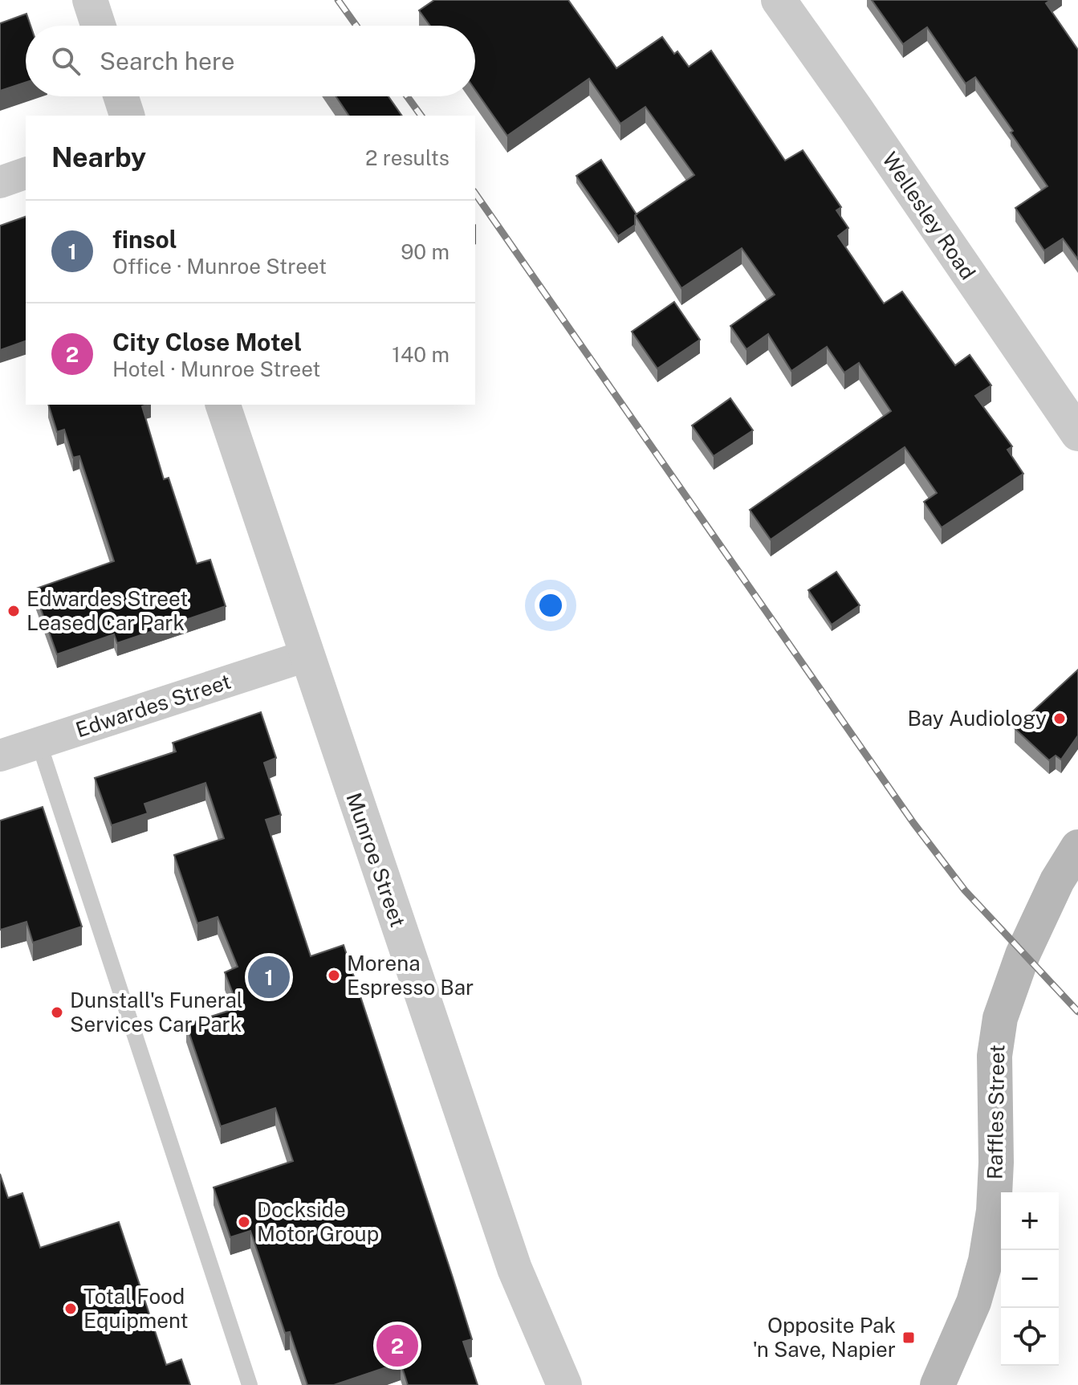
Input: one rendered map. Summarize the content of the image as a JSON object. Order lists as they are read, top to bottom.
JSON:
{
  "streets": {
    "main road": ["Raffles Street"],
    "street": ["Wellesley Road", "Edwardes Street", "Munroe Street"]
  },
  "crossings": [
    ["Edwardes Street", "Munroe Street"]
  ],
  "places": {
    "other": [
      "Edwardes Street Leased Car Park",
      "Bay Audiology",
      "Morena Espresso Bar",
      "Dunstall's Funeral Services Car Park",
      "Dockside Motor Group",
      "Total Food Equipment"
    ],
    "transit": ["Opposite Pak 'n Save, Napier"]
  },
  "page": {
    "search": "Search here",
    "heading": ["Nearby", "2 results"],
    "list": [
      {
        "mark": "1",
        "name": "finsol",
        "note": "Office · Munroe Street",
        "value": "90 m"
      },
      {
        "mark": "2",
        "name": "City Close Motel",
        "note": "Hotel · Munroe Street",
        "value": "140 m"
      }
    ],
    "pins": ["1", "2"],
    "map_buttons": ["+", "−"]
  }
}
